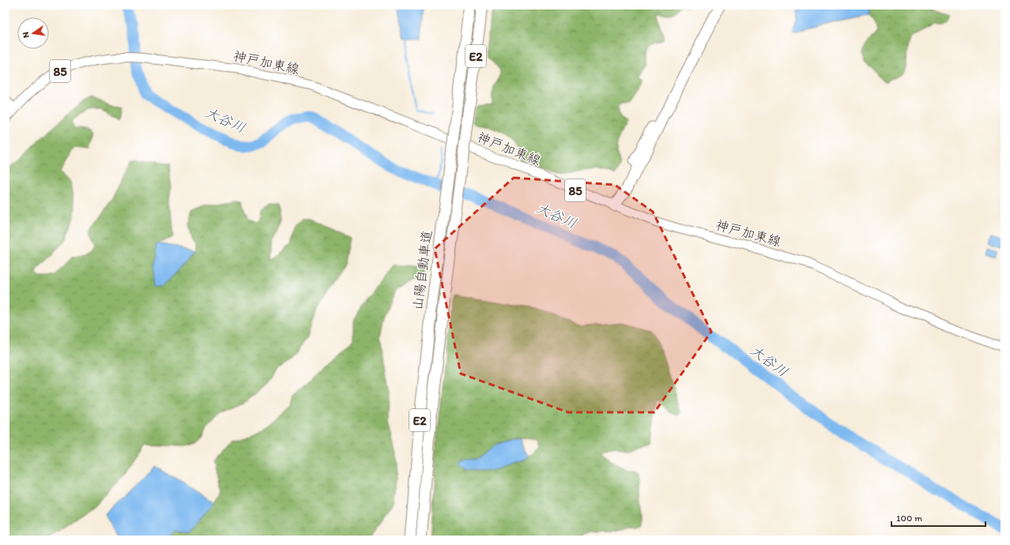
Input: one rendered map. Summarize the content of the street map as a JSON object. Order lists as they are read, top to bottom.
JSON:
{
  "streets": {
    "highway": ["E2", "山陽自動車道"],
    "main road": ["神戸加東線", "85"]
  },
  "water": ["大谷川"],
  "scale_bar": "100 m",
  "north": "left"
}
